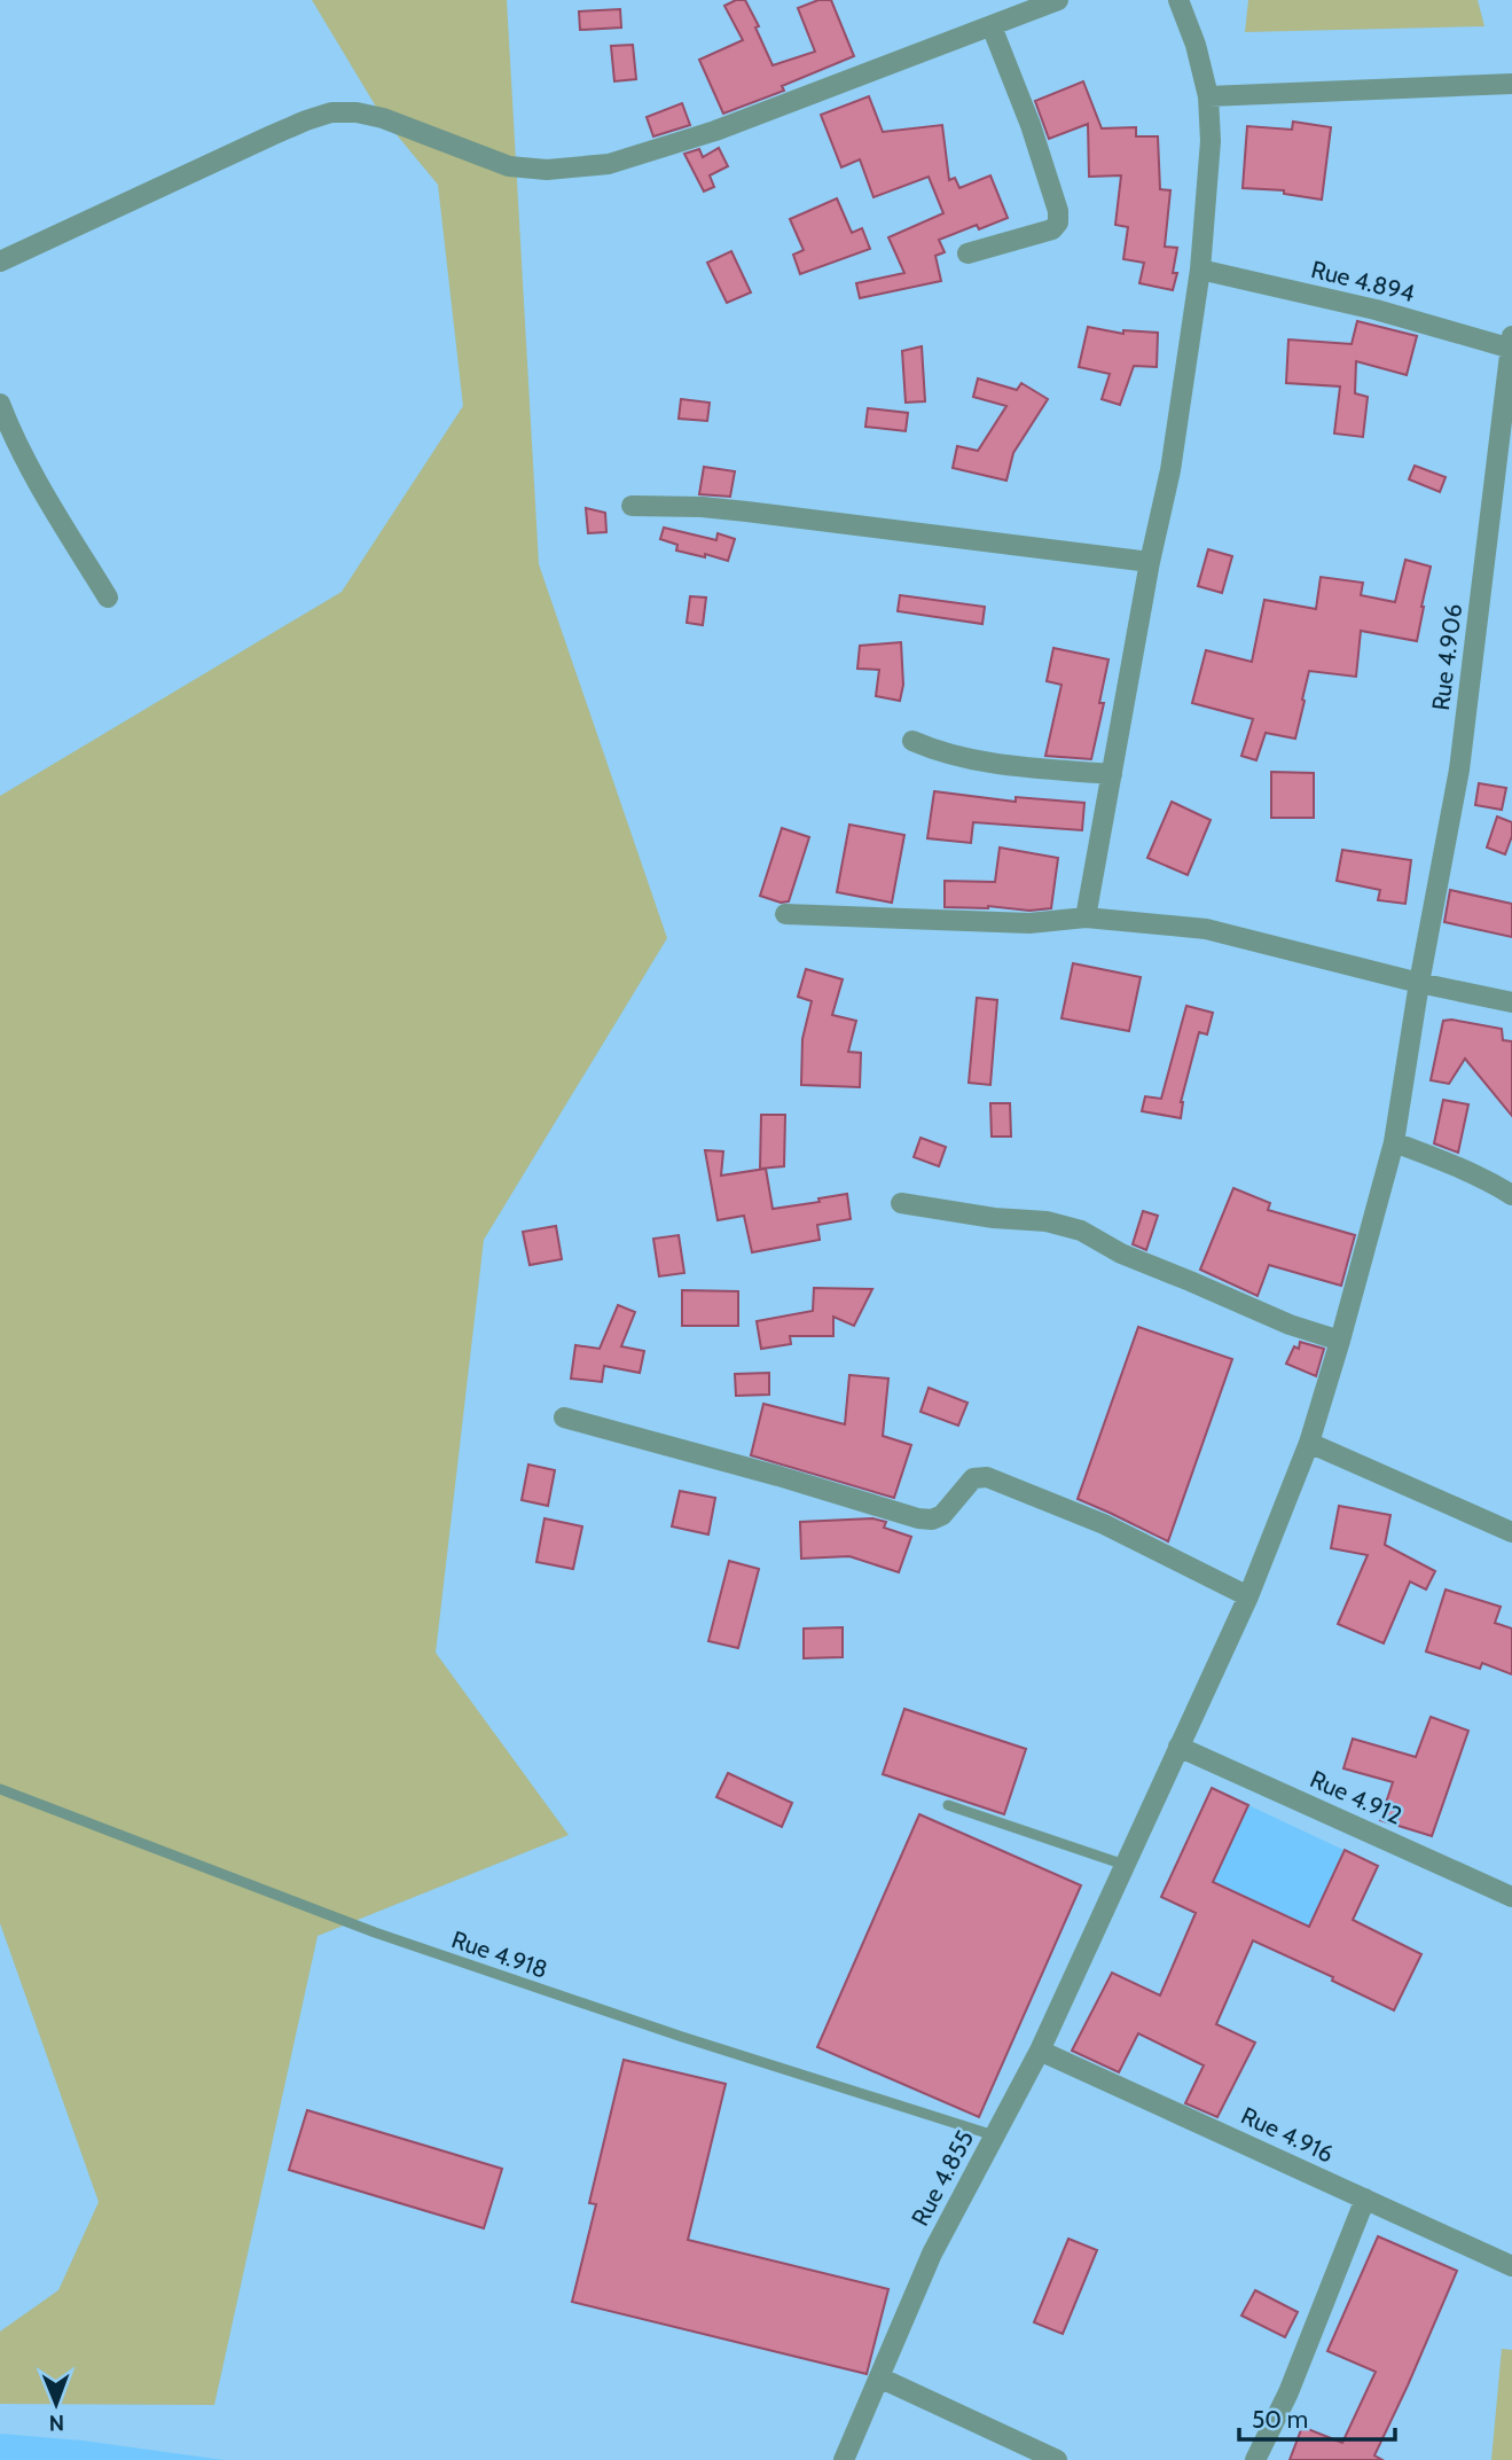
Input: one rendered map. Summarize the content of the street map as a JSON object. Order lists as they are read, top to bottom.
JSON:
{
  "streets": {
    "street": [
      "Rue 4.894",
      "Rue 4.906",
      "Rue 4.912",
      "Rue 4.916",
      "Rue 4.855"
    ],
    "lane": ["Rue 4.918"]
  },
  "crossings": [
    ["Rue 4.894", "Rue 4.906"],
    ["Rue 4.906", "Rue 4.855"],
    ["Rue 4.912", "Rue 4.855"],
    ["Rue 4.918", "Rue 4.855"],
    ["Rue 4.916", "Rue 4.855"]
  ],
  "scale_bar": "50 m",
  "north": "bottom"
}
